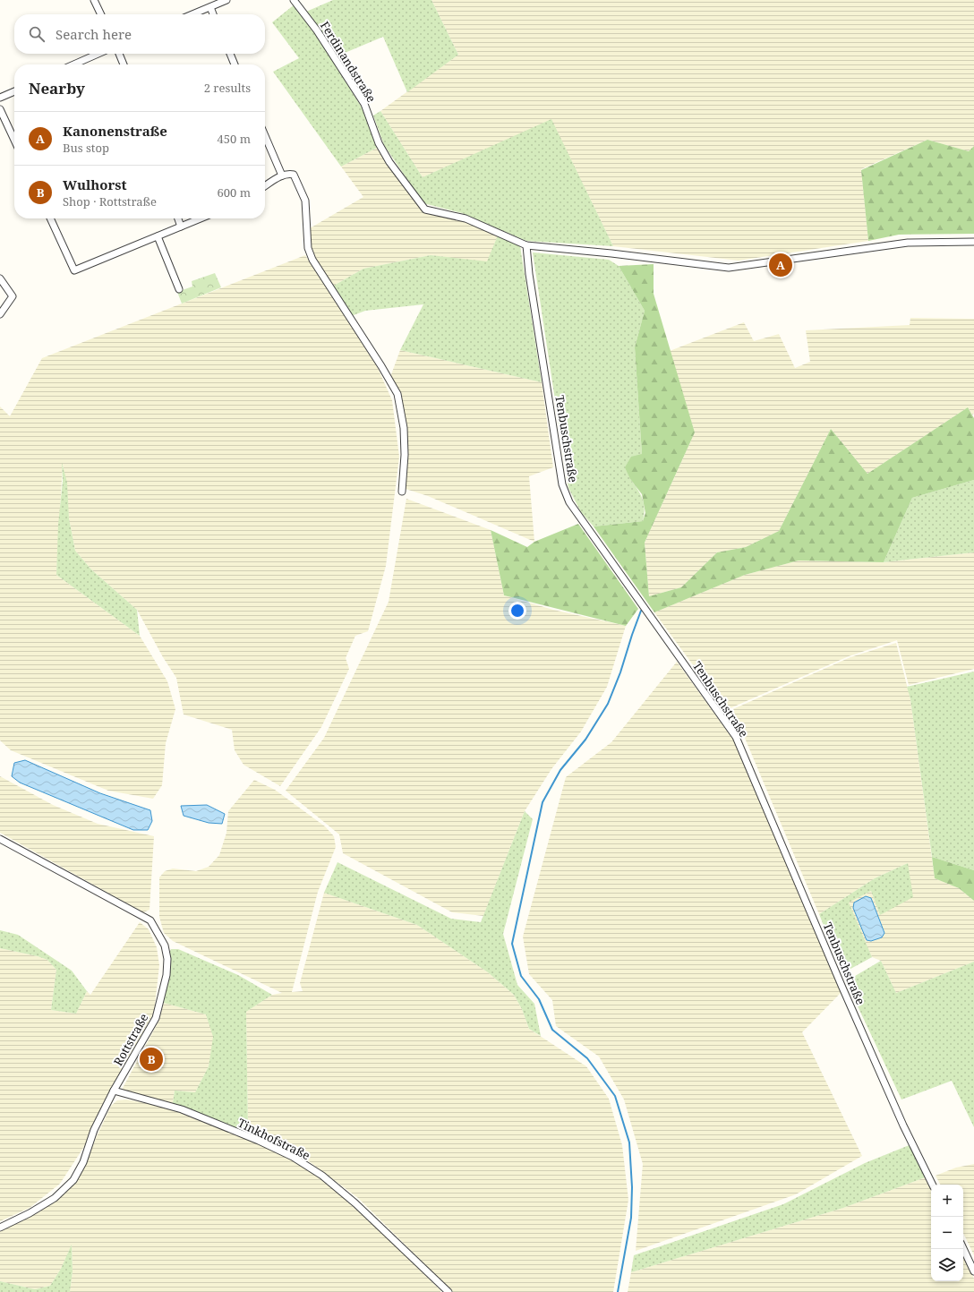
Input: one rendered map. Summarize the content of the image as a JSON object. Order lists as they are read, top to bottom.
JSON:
{
  "streets": {
    "street": [
      "Ferdinandstraße",
      "Tenbuschstraße",
      "Rottstraße",
      "Tinkhofstraße"
    ]
  },
  "crossings": [
    ["Ferdinandstraße", "Tenbuschstraße"],
    ["Rottstraße", "Tinkhofstraße"]
  ],
  "page": {
    "search": "Search here",
    "heading": ["Nearby", "2 results"],
    "list": [
      {
        "mark": "A",
        "name": "Kanonenstraße",
        "note": "Bus stop",
        "value": "450 m"
      },
      {
        "mark": "B",
        "name": "Wulhorst",
        "note": "Shop · Rottstraße",
        "value": "600 m"
      }
    ],
    "pins": ["A", "B"],
    "map_buttons": ["+", "−"]
  }
}
